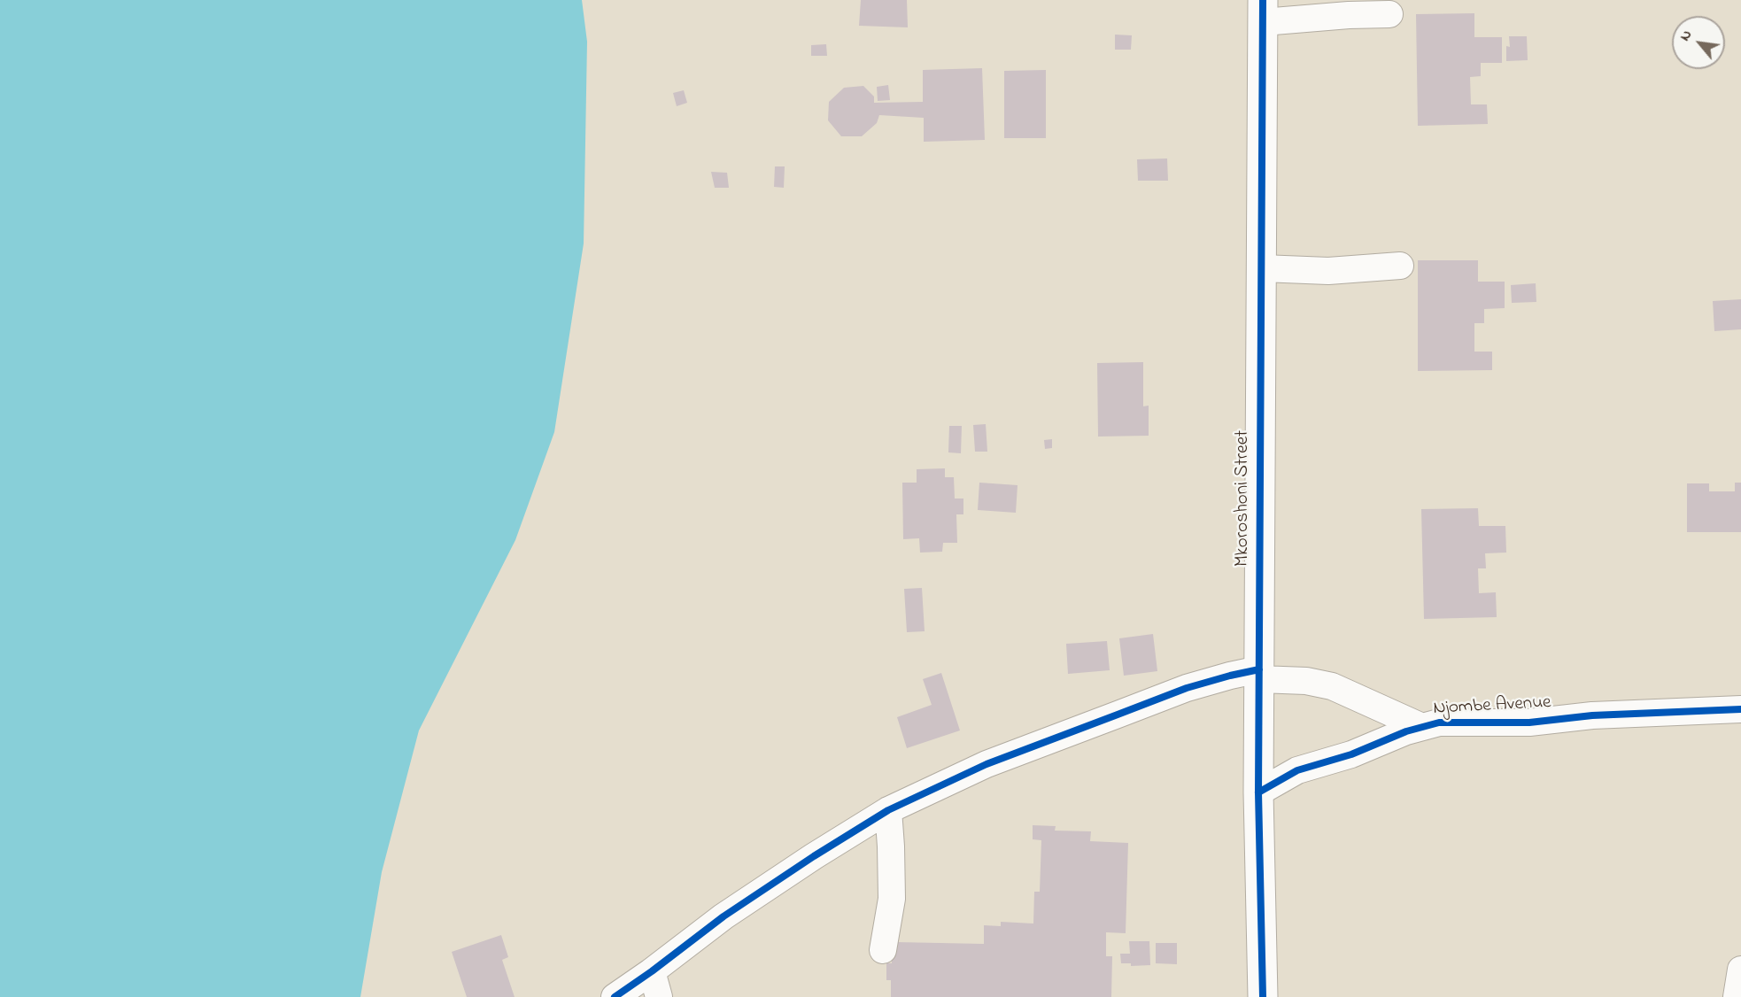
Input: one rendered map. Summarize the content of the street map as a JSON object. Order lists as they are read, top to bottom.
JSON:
{
  "streets": {
    "street": ["Mkoroshoni Street", "Njombe Avenue"]
  },
  "crossings": [
    ["Mkoroshoni Street", "Njombe Avenue"]
  ],
  "north": "top left"
}
